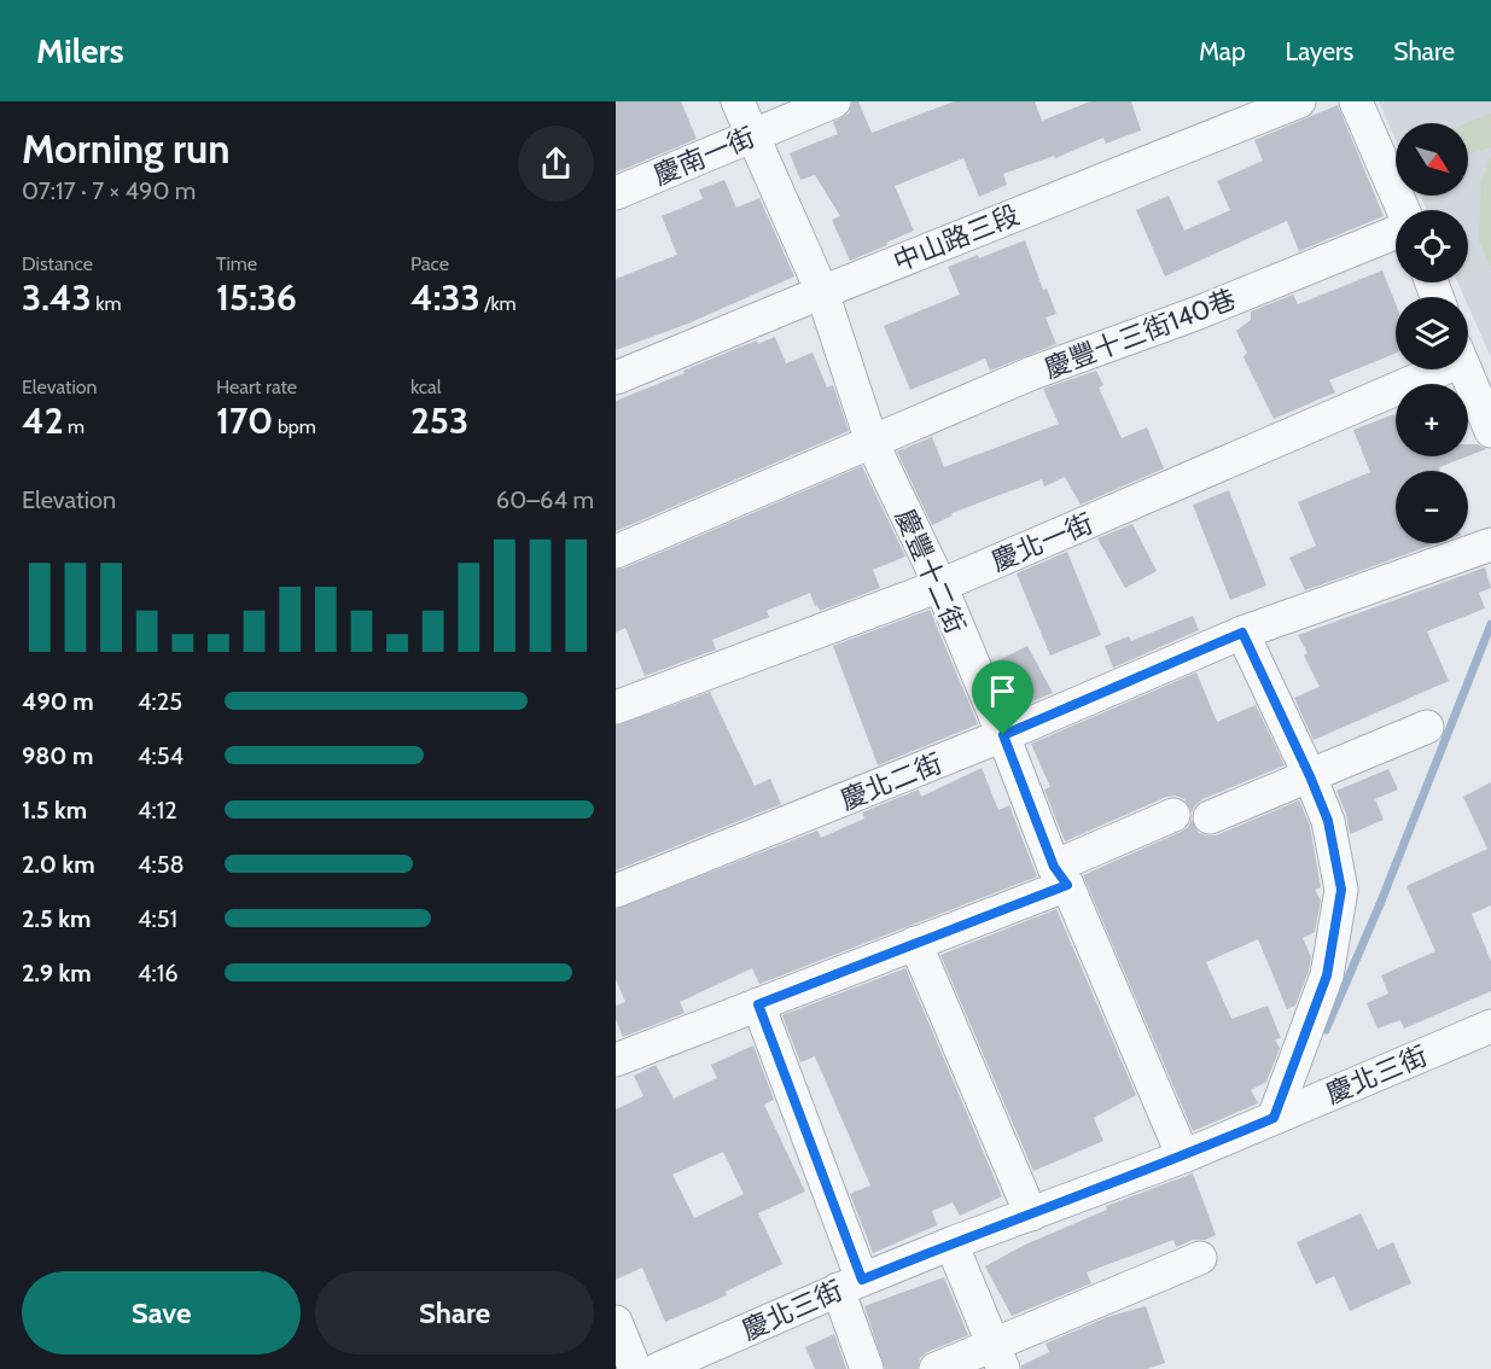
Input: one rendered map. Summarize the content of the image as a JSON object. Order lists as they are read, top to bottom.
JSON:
{
  "streets": {
    "street": [
      "慶南一街",
      "中山路三段",
      "慶豐十三街140巷",
      "慶北一街",
      "慶豐十二街",
      "慶北二街",
      "慶北三街"
    ]
  },
  "crossings": [
    ["慶南一街", "慶豐十二街"],
    ["中山路三段", "慶豐十二街"],
    ["慶豐十三街140巷", "慶豐十二街"],
    ["慶北一街", "慶豐十二街"],
    ["慶豐十二街", "慶北二街"],
    ["慶豐十二街", "慶北三街"]
  ],
  "north": "bottom right",
  "page": {
    "header": "Milers",
    "nav": ["Map", "Layers", "Share"],
    "heading": ["Morning run", "07:17 · 7 × 490 m"],
    "map_buttons": ["+", "−"],
    "stats": [
      ["Distance", "3.43 km"],
      ["Time", "15:36"],
      ["Pace", "4:33 /km"],
      ["Elevation", "42 m"],
      ["Heart rate", "170 bpm"],
      ["kcal", "253"]
    ],
    "chart": ["Elevation", "60–64 m"],
    "list": [
      {
        "name": "490 m",
        "note": "4:25"
      },
      {
        "name": "980 m",
        "note": "4:54"
      },
      {
        "name": "1.5 km",
        "note": "4:12"
      },
      {
        "name": "2.0 km",
        "note": "4:58"
      },
      {
        "name": "2.5 km",
        "note": "4:51"
      },
      {
        "name": "2.9 km",
        "note": "4:16"
      }
    ],
    "buttons": ["Save", "Share"]
  }
}
